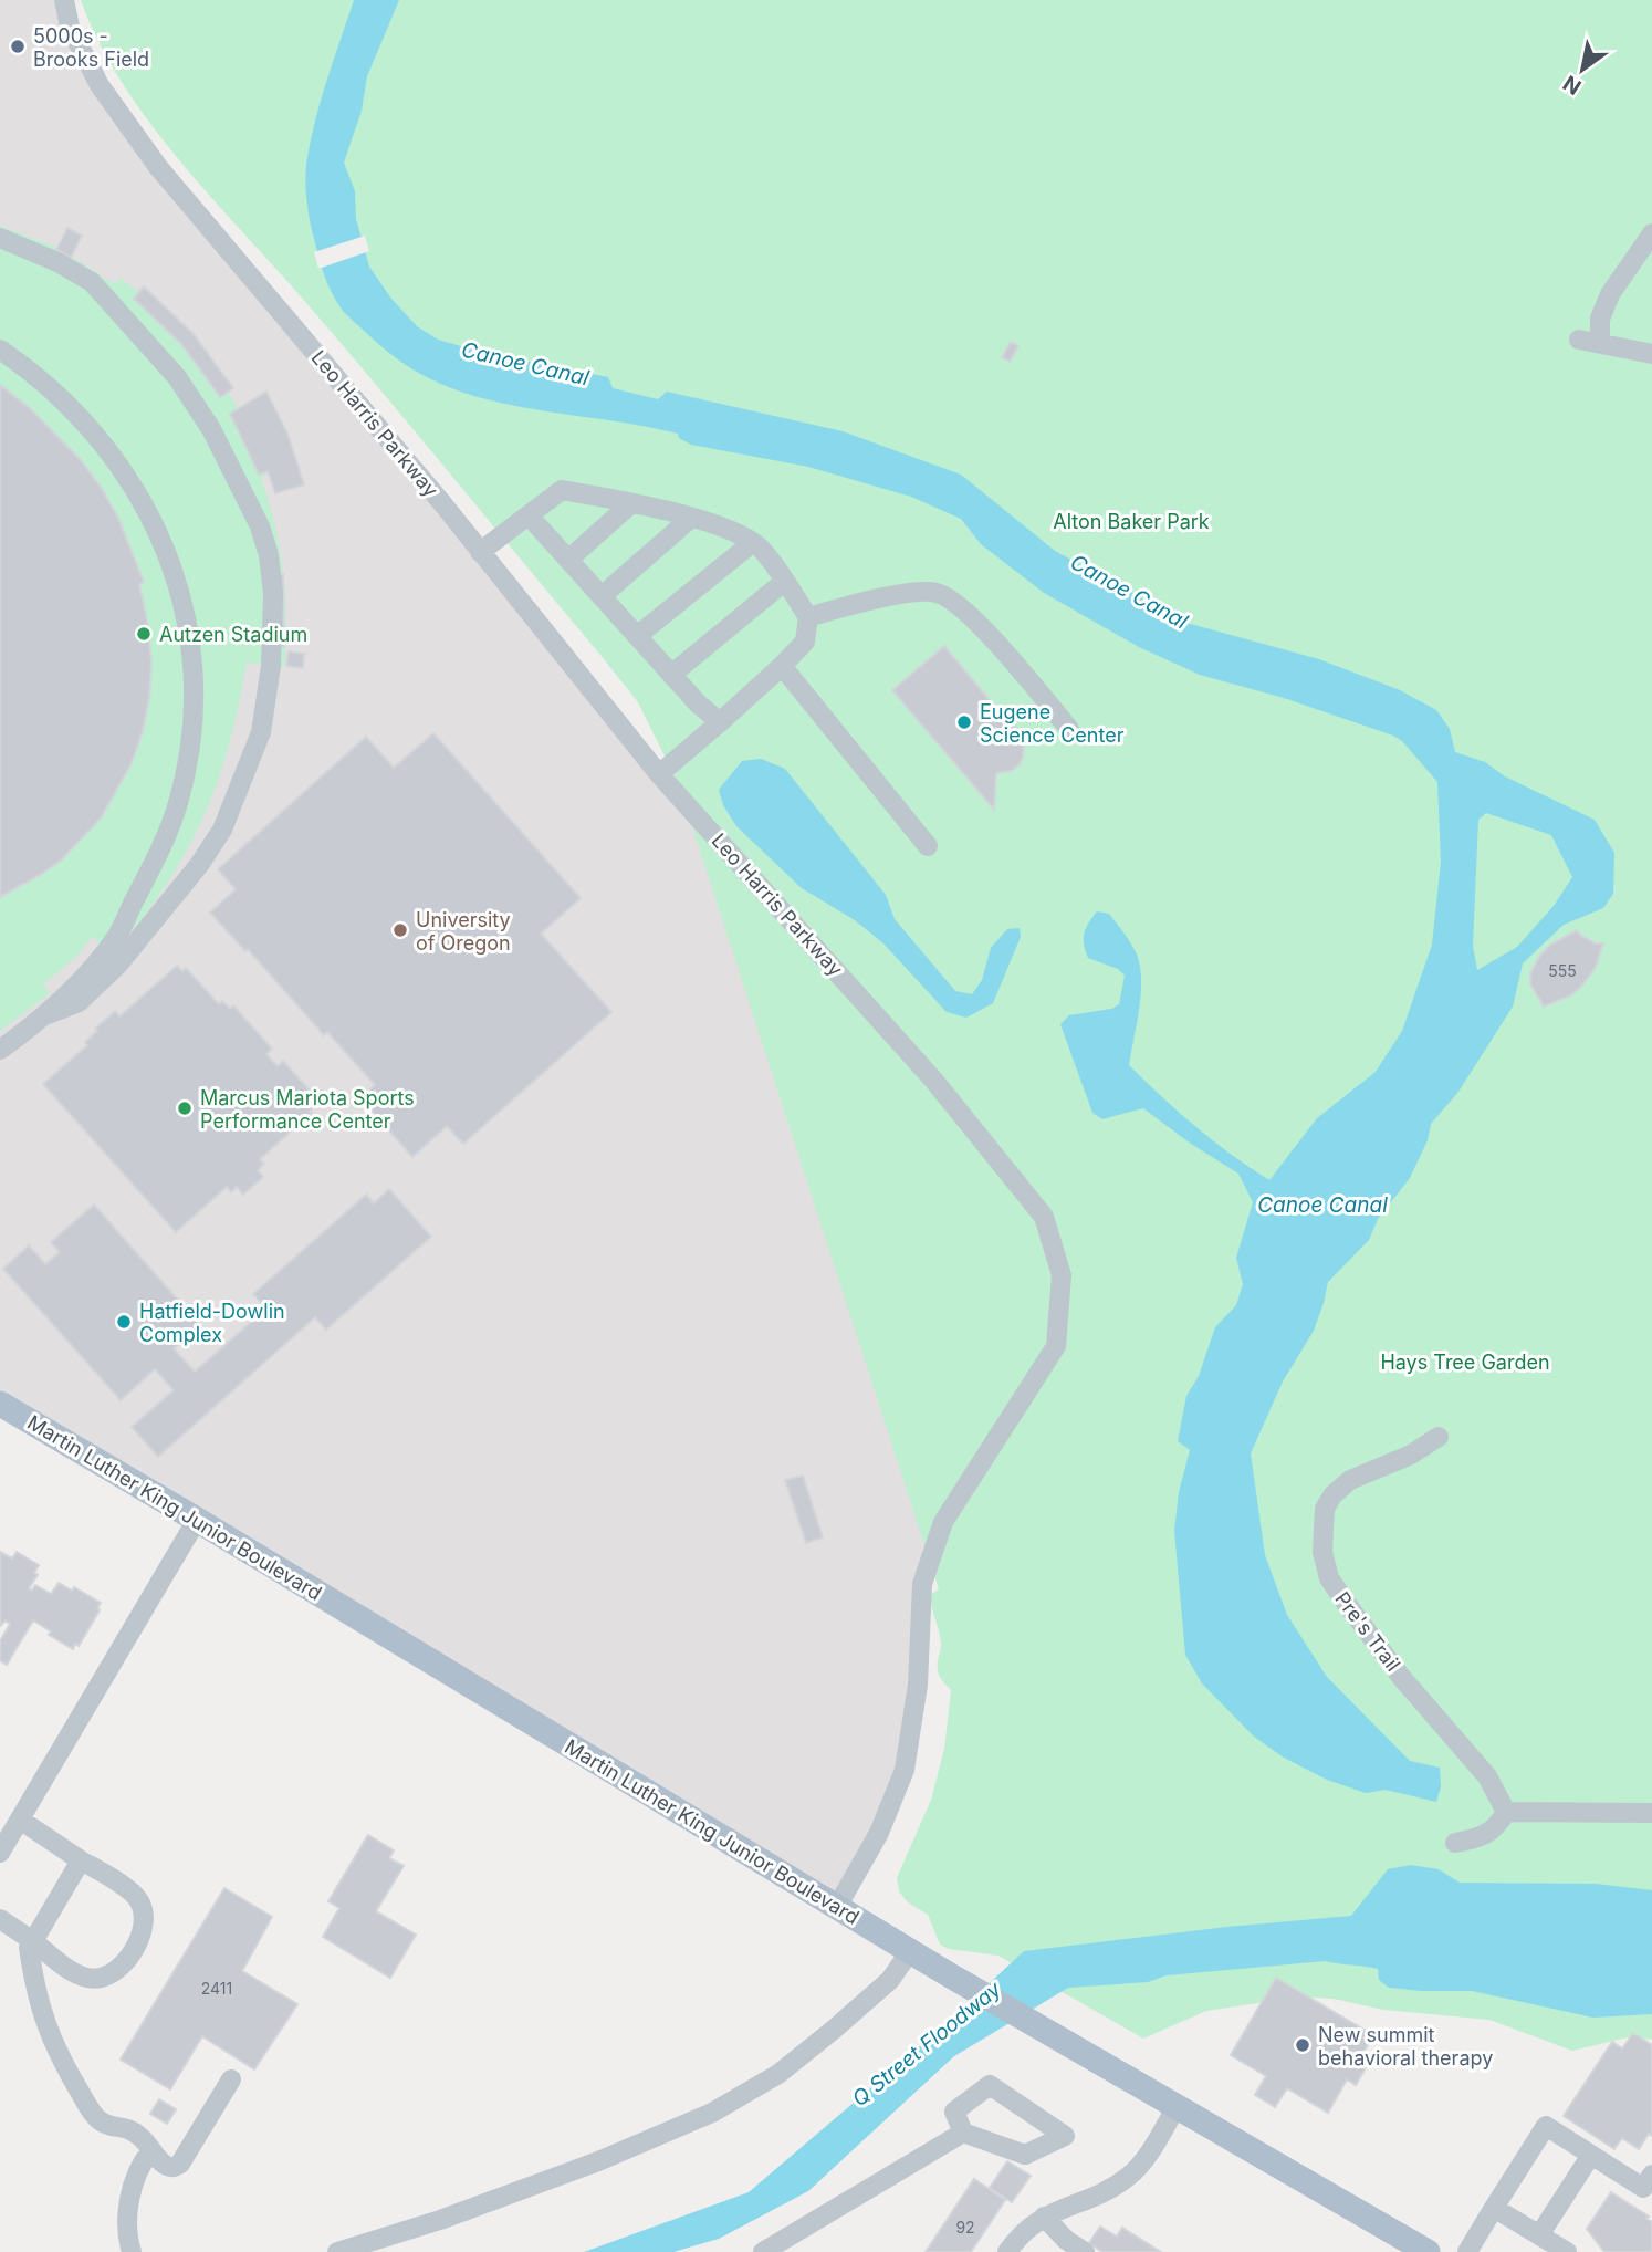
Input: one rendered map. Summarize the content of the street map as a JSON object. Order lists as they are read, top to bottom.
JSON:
{
  "streets": {
    "main road": ["Martin Luther King Junior Boulevard"],
    "street": ["Leo Harris Parkway", "Pre's Trail"]
  },
  "crossings": [
    ["Leo Harris Parkway", "Martin Luther King Junior Boulevard"]
  ],
  "water": ["Canoe Canal", "Q Street Floodway"],
  "parks": ["Alton Baker Park", "Hays Tree Garden"],
  "places": [
    "5000s - Brooks Field",
    "Autzen Stadium",
    "Eugene Science Center",
    "University of Oregon",
    "Marcus Mariota Sports Performance Center",
    "Hatfield-Dowlin Complex",
    "New summit behavioral therapy"
  ],
  "house_numbers": ["555", "2411", "92"],
  "north": "bottom left"
}
